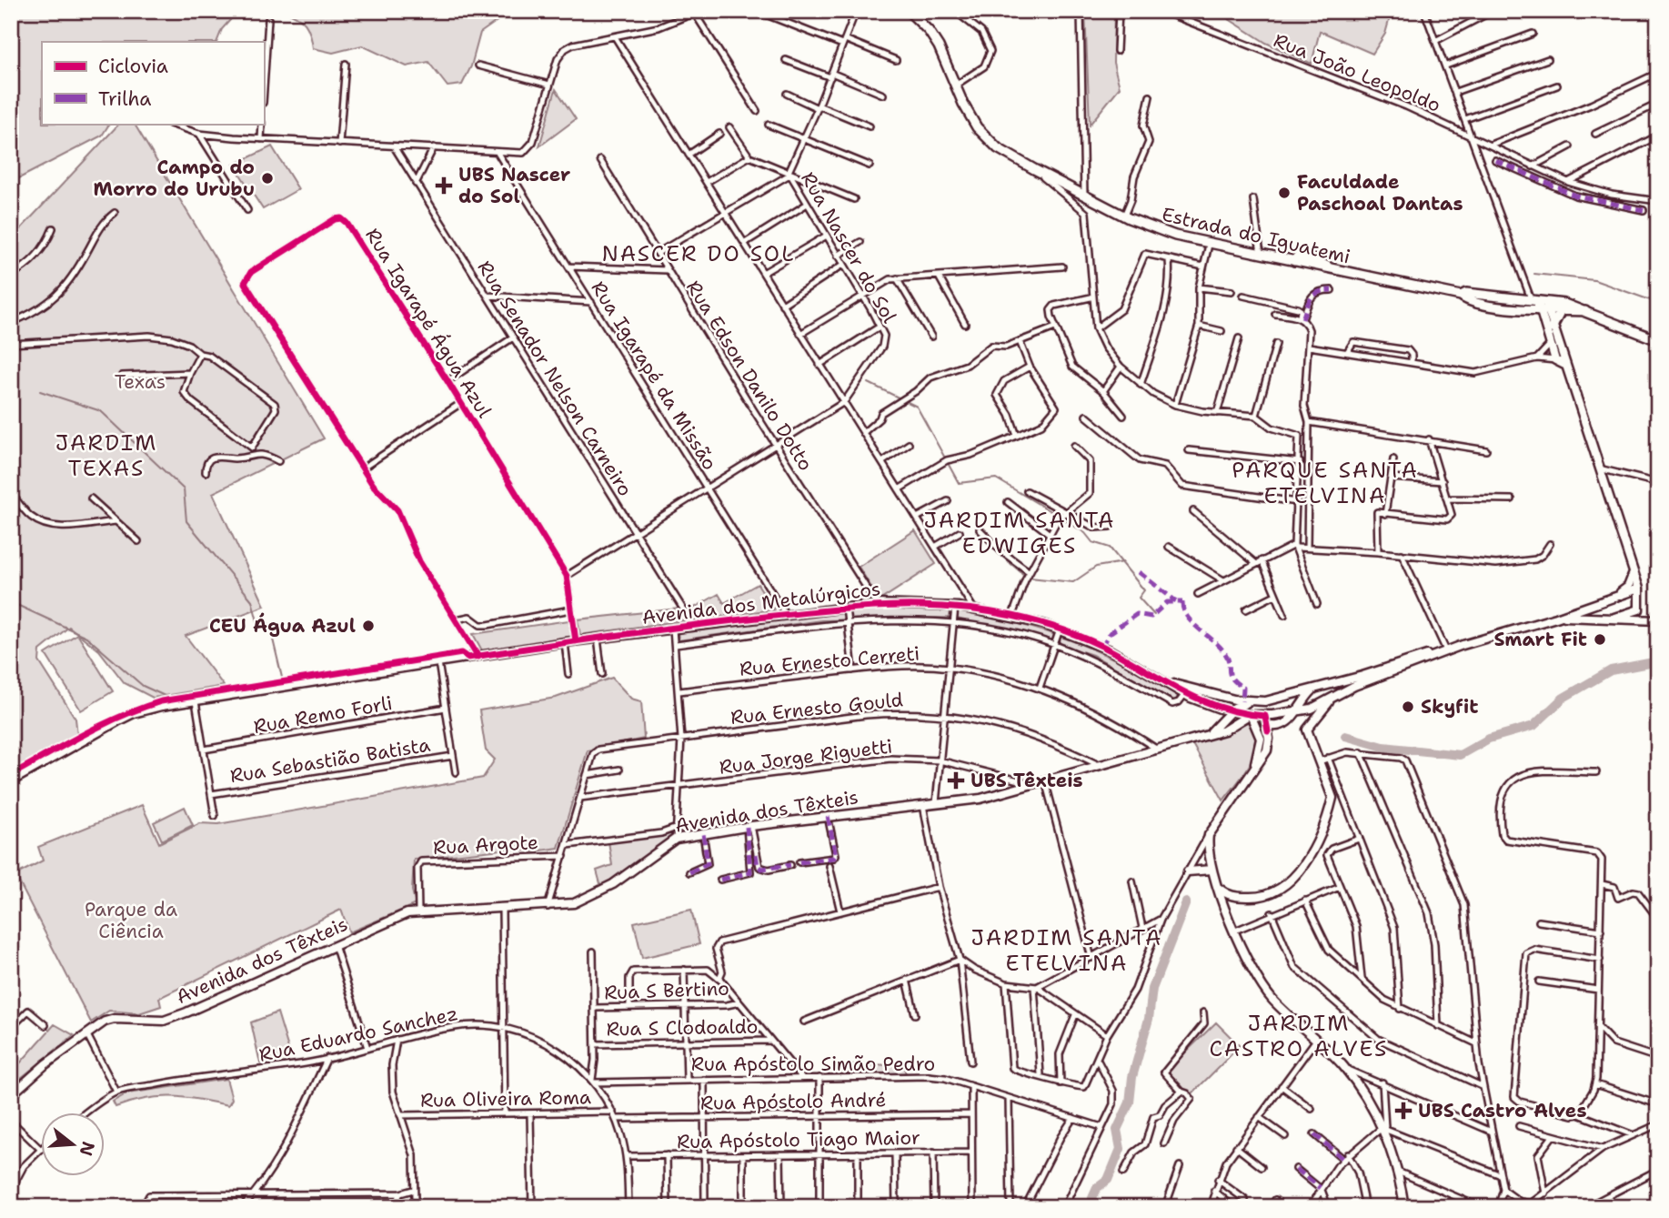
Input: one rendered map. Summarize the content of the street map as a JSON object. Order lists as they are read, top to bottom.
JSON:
{
  "streets": {
    "main road": ["Estrada do Iguatemi", "Avenida dos Metalúrgicos", "Avenida dos Têxteis"],
    "street": [
      "Rua João Leopoldo",
      "Rua Nascer do Sol",
      "Rua Igarapé Água Azul",
      "Rua Igarapé da Missão",
      "Rua Edson Danilo Dotto",
      "Rua Senador Nelson Carneiro",
      "Rua Ernesto Cerreti",
      "Rua Ernesto Gould",
      "Rua Remo Forli",
      "Rua Jorge Riguetti",
      "Rua Sebastião Batista",
      "Rua Argote",
      "Rua S Bertino",
      "Rua S Clodoaldo",
      "Rua Eduardo Sanchez",
      "Rua Apóstolo Simão Pedro",
      "Rua Oliveira Roma",
      "Rua Apóstolo André",
      "Rua Apóstolo Tiago Maior"
    ]
  },
  "crossings": [
    ["Rua Nascer do Sol", "Rua Igarapé Água Azul"],
    ["Rua Nascer do Sol", "Rua Igarapé da Missão"],
    ["Rua Nascer do Sol", "Rua Edson Danilo Dotto"],
    ["Rua Nascer do Sol", "Rua Senador Nelson Carneiro"],
    ["Rua Igarapé Água Azul", "Avenida dos Metalúrgicos"],
    ["Rua Igarapé da Missão", "Avenida dos Metalúrgicos"],
    ["Rua Edson Danilo Dotto", "Avenida dos Metalúrgicos"],
    ["Rua Senador Nelson Carneiro", "Avenida dos Metalúrgicos"],
    ["Avenida dos Metalúrgicos", "Avenida dos Têxteis"],
    ["Rua Ernesto Cerreti", "Avenida dos Têxteis"],
    ["Rua Ernesto Gould", "Avenida dos Têxteis"],
    ["Rua Jorge Riguetti", "Avenida dos Têxteis"],
    ["Avenida dos Têxteis", "Rua Argote"],
    ["Rua Eduardo Sanchez", "Rua Apóstolo Simão Pedro"],
    ["Rua Eduardo Sanchez", "Rua Oliveira Roma"],
    ["Rua Eduardo Sanchez", "Rua Apóstolo André"],
    ["Rua Eduardo Sanchez", "Rua Apóstolo Tiago Maior"]
  ],
  "districts": [
    "NASCER DO SOL",
    "JARDIM TEXAS",
    "PARQUE SANTA ETELVINA",
    "JARDIM SANTA EDWIGES",
    "JARDIM SANTA ETELVINA",
    "JARDIM CASTRO ALVES"
  ],
  "parks": ["Texas", "Parque da Ciência"],
  "places": {
    "other": [
      "Campo do Morro do Urubu",
      "Faculdade Paschoal Dantas",
      "CEU Água Azul",
      "Smart Fit",
      "Skyfit"
    ],
    "health": ["UBS Nascer do Sol", "UBS Têxteis", "UBS Castro Alves"]
  },
  "legend": ["Ciclovia", "Trilha"],
  "north": "right"
}
